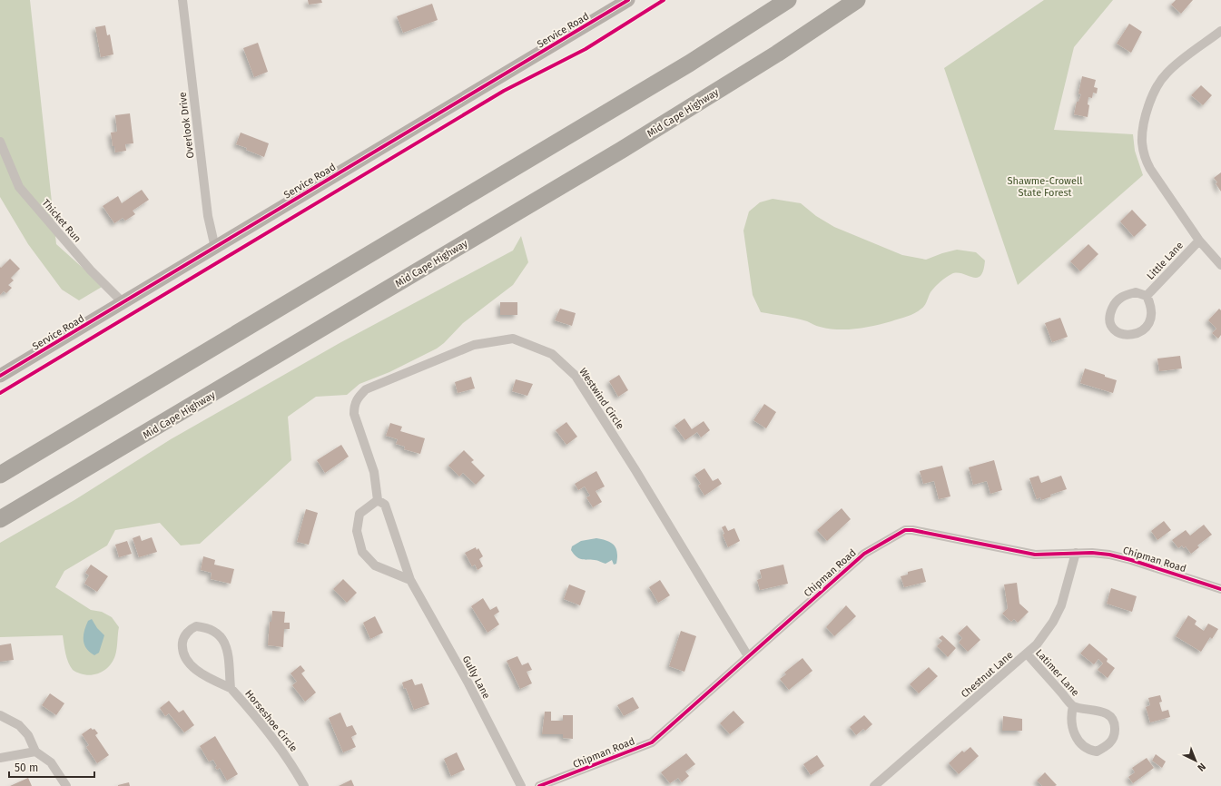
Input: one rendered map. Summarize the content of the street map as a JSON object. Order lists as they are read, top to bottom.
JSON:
{
  "streets": {
    "highway": ["Mid Cape Highway"],
    "street": [
      "Service Road",
      "Overlook Drive",
      "Thicket Run",
      "Little Lane",
      "Westwind Circle",
      "Chipman Road",
      "Latimer Lane",
      "Chestnut Lane",
      "Gully Lane",
      "Horseshoe Circle"
    ]
  },
  "crossings": [
    ["Service Road", "Overlook Drive"],
    ["Service Road", "Thicket Run"],
    ["Westwind Circle", "Chipman Road"],
    ["Westwind Circle", "Gully Lane"],
    ["Chipman Road", "Chestnut Lane"],
    ["Latimer Lane", "Chestnut Lane"]
  ],
  "parks": ["Shawme-Crowell State Forest"],
  "scale_bar": "50 m",
  "north": "bottom right"
}
